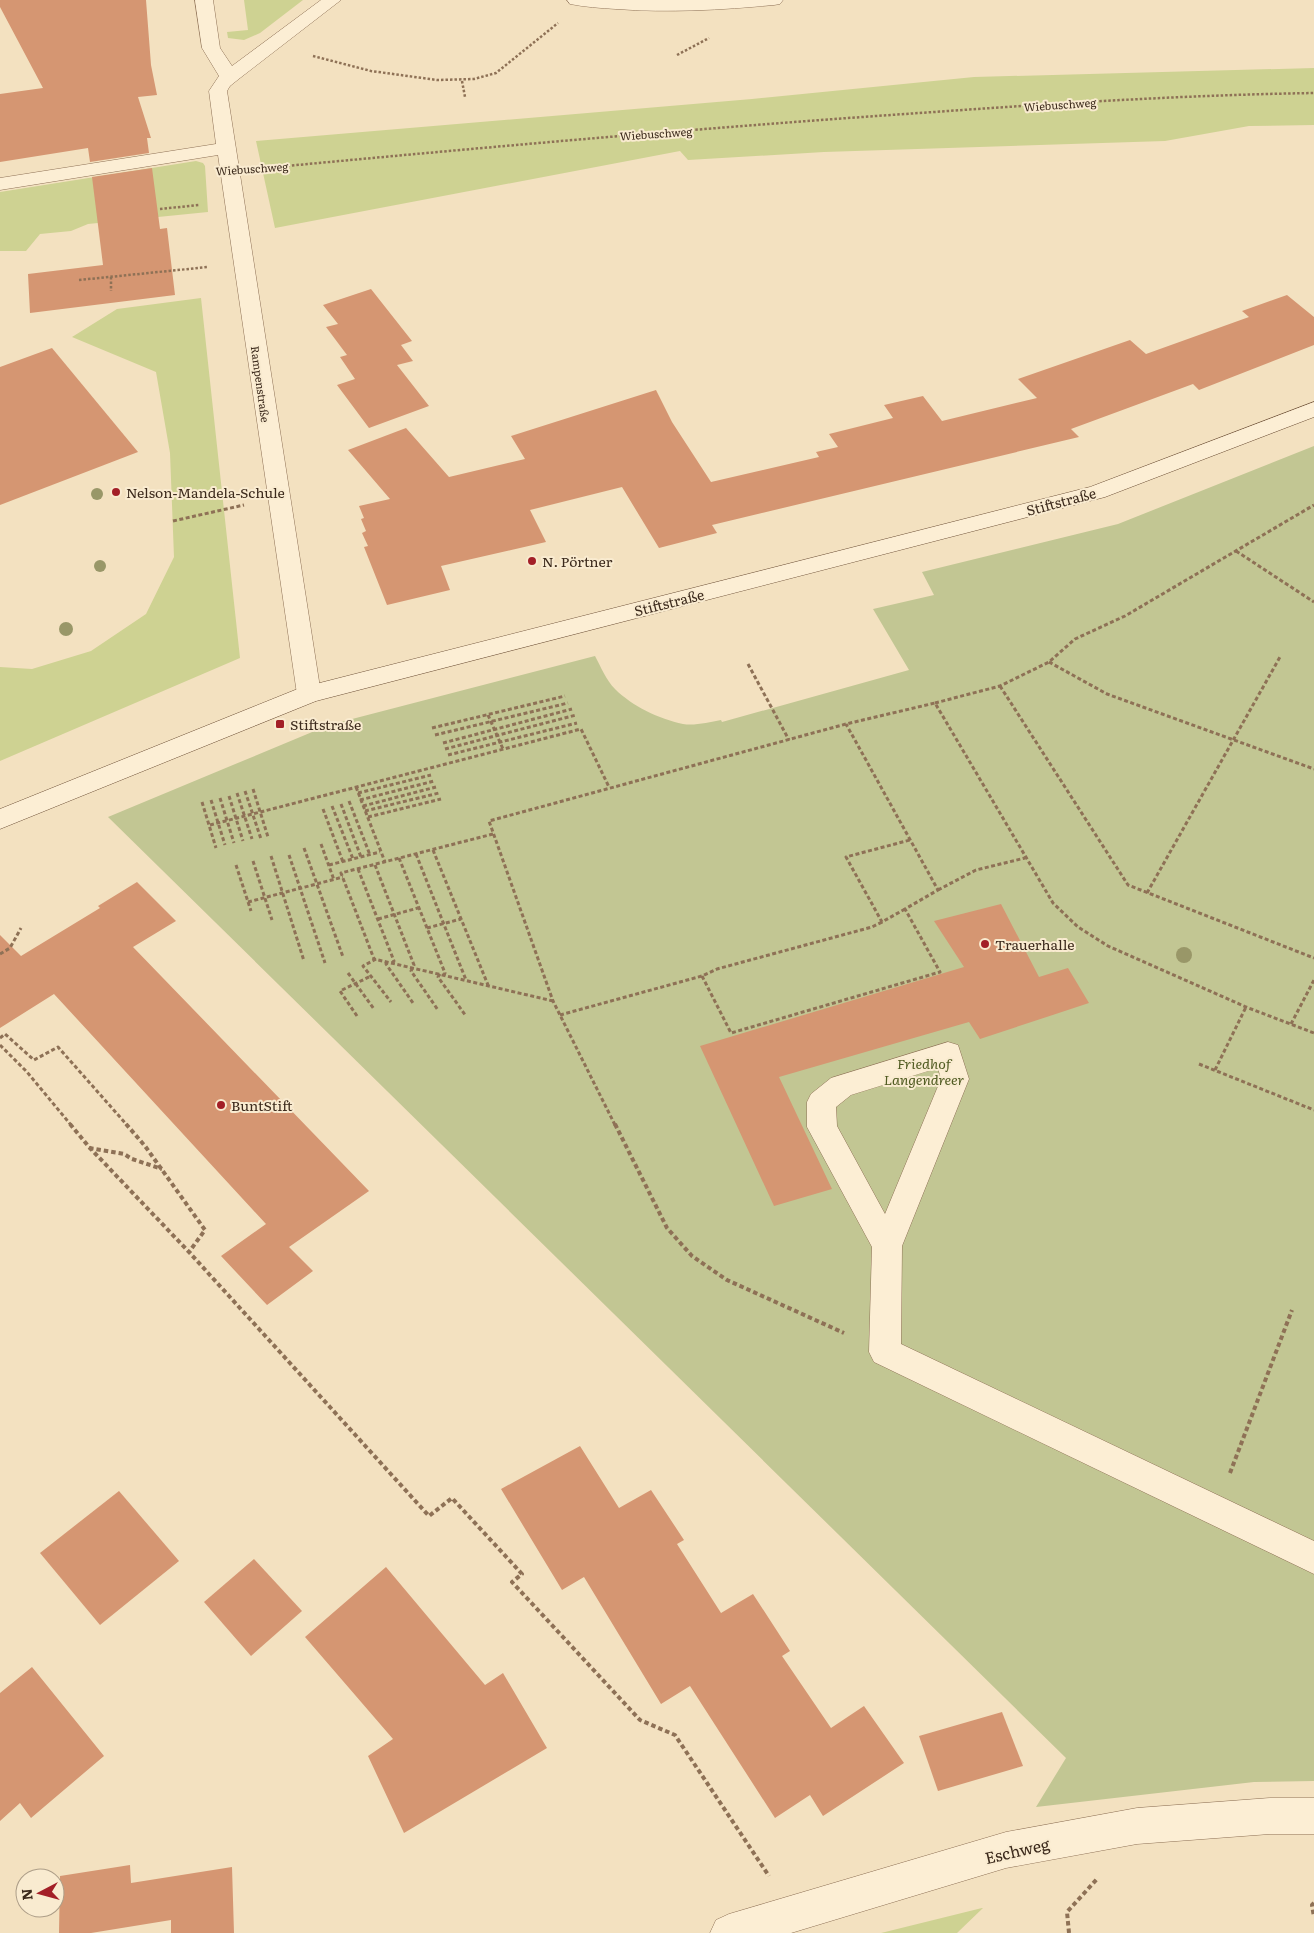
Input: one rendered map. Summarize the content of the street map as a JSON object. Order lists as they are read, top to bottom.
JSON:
{
  "streets": {
    "street": [
      "Wiebuschweg",
      "Rampenstraße",
      "Stiftstraße",
      "Eschweg"
    ]
  },
  "crossings": [
    ["Wiebuschweg", "Rampenstraße"],
    ["Rampenstraße", "Stiftstraße"]
  ],
  "parks": ["Friedhof Langendreer"],
  "places": {
    "other": [
      "Nelson-Mandela-Schule",
      "N. Pörtner",
      "Trauerhalle",
      "BuntStift"
    ],
    "transit": ["Stiftstraße"]
  },
  "north": "left"
}
